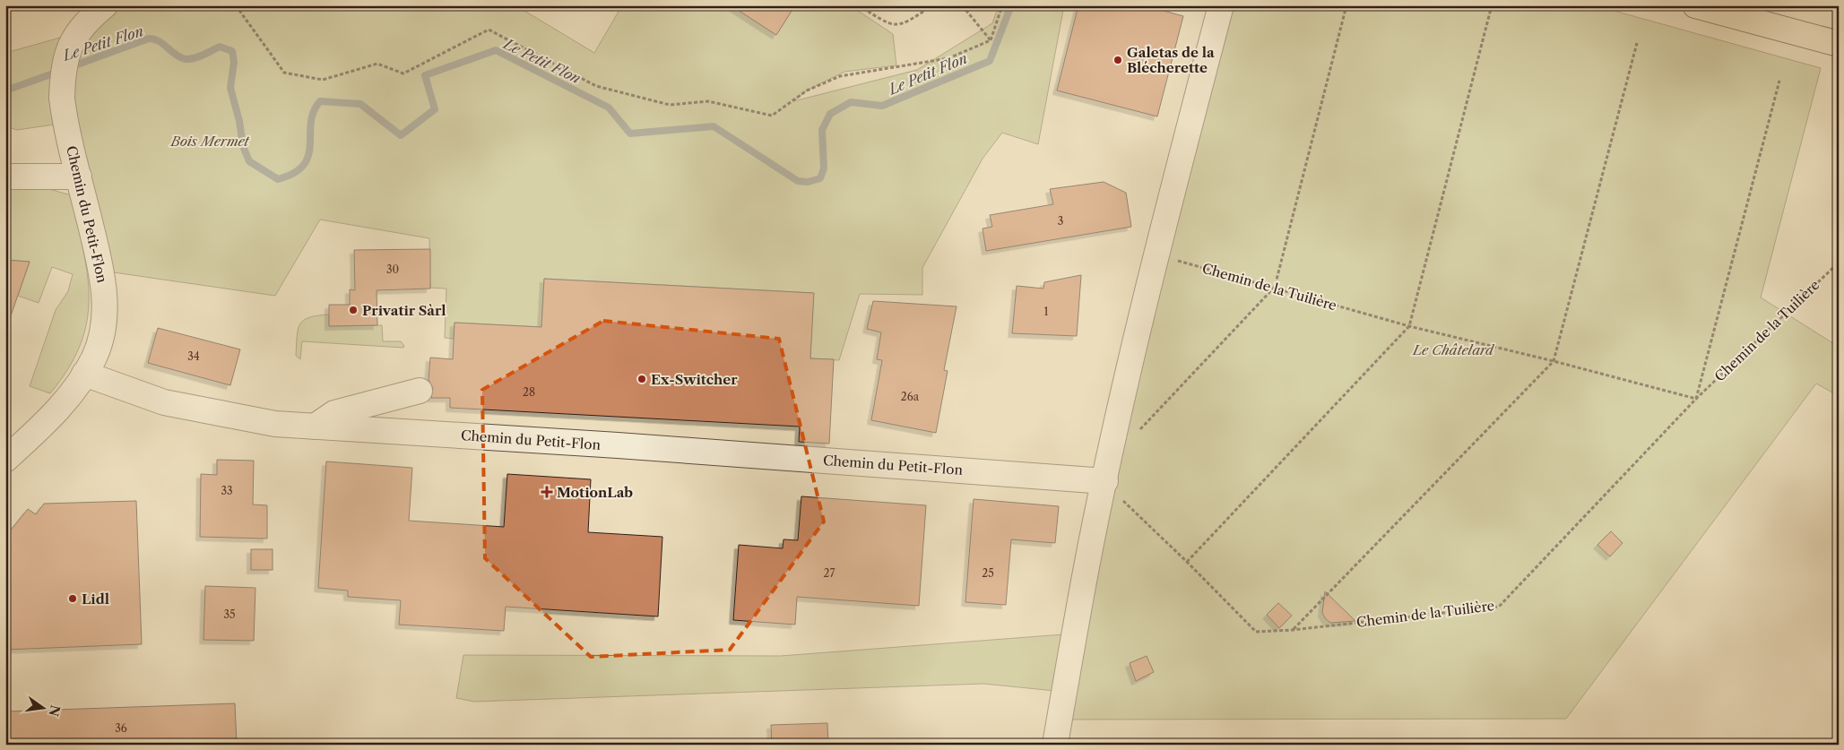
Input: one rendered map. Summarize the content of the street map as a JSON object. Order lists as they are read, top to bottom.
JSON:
{
  "streets": {
    "street": ["Chemin du Petit-Flon"],
    "path": ["Chemin de la Tuilière"]
  },
  "water": ["Le Petit Flon"],
  "parks": ["Bois Mermet", "Le Châtelard"],
  "places": {
    "other": [
      "Galetas de la Blécherette",
      "Privatir Sàrl",
      "Ex-Switcher",
      "Lidl"
    ],
    "health": ["MotionLab"]
  },
  "house_numbers": [
    "3",
    "30",
    "1",
    "34",
    "28",
    "26a",
    "33",
    "27",
    "25",
    "35",
    "36"
  ],
  "north": "right"
}
